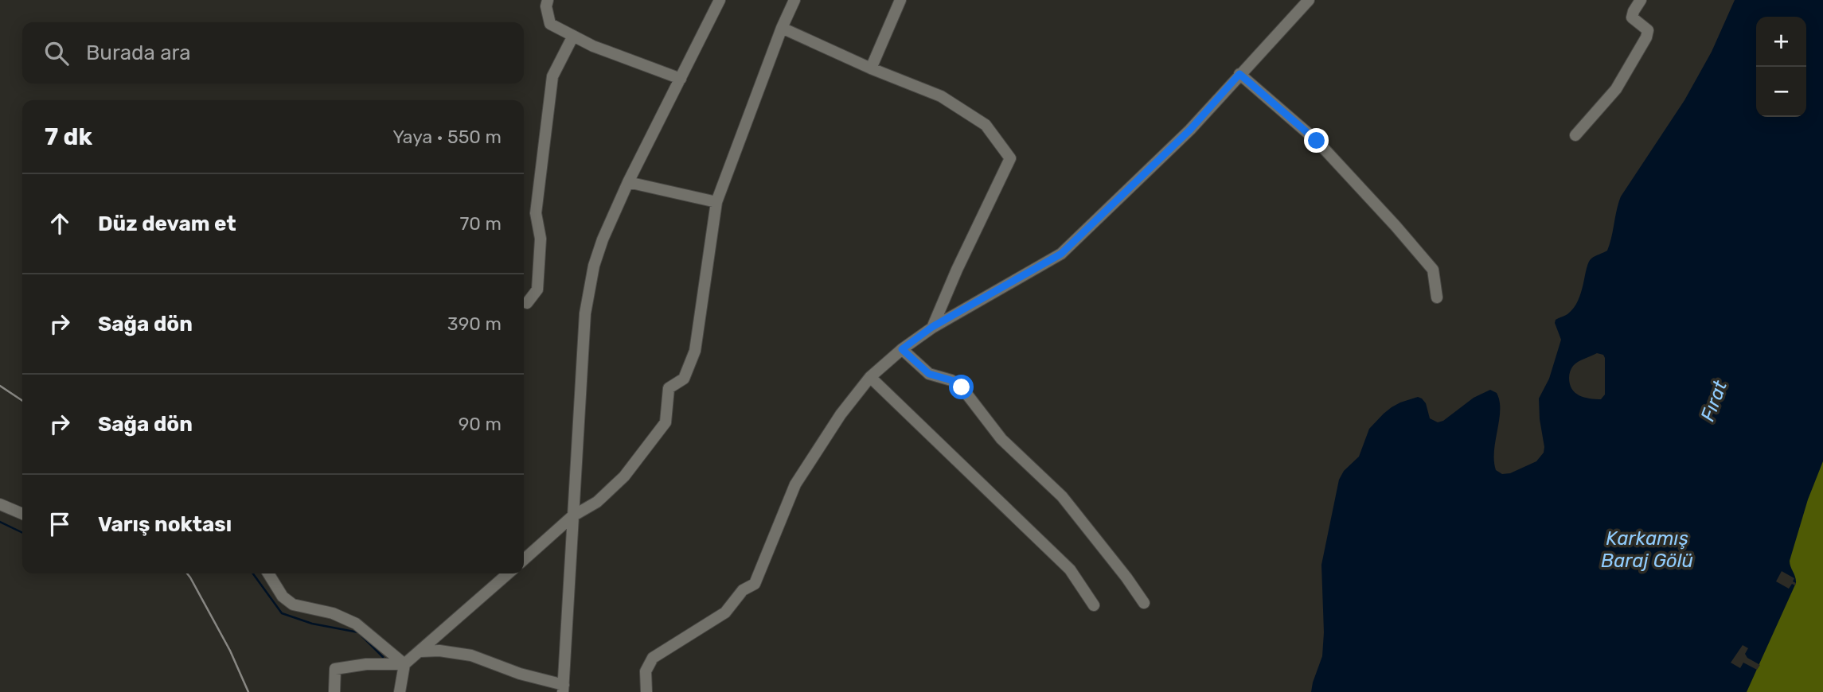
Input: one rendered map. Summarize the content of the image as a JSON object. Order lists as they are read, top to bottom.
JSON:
{
  "water": ["Fırat", "Karkamış Baraj Gölü"],
  "page": {
    "map_buttons": ["+", "−"],
    "search": "Burada ara",
    "heading": ["7 dk", "Yaya · 550 m"],
    "list": [
      ["Düz devam et", "70 m"],
      ["Sağa dön", "390 m"],
      ["Sağa dön", "90 m"],
      "Varış noktası"
    ]
  }
}
